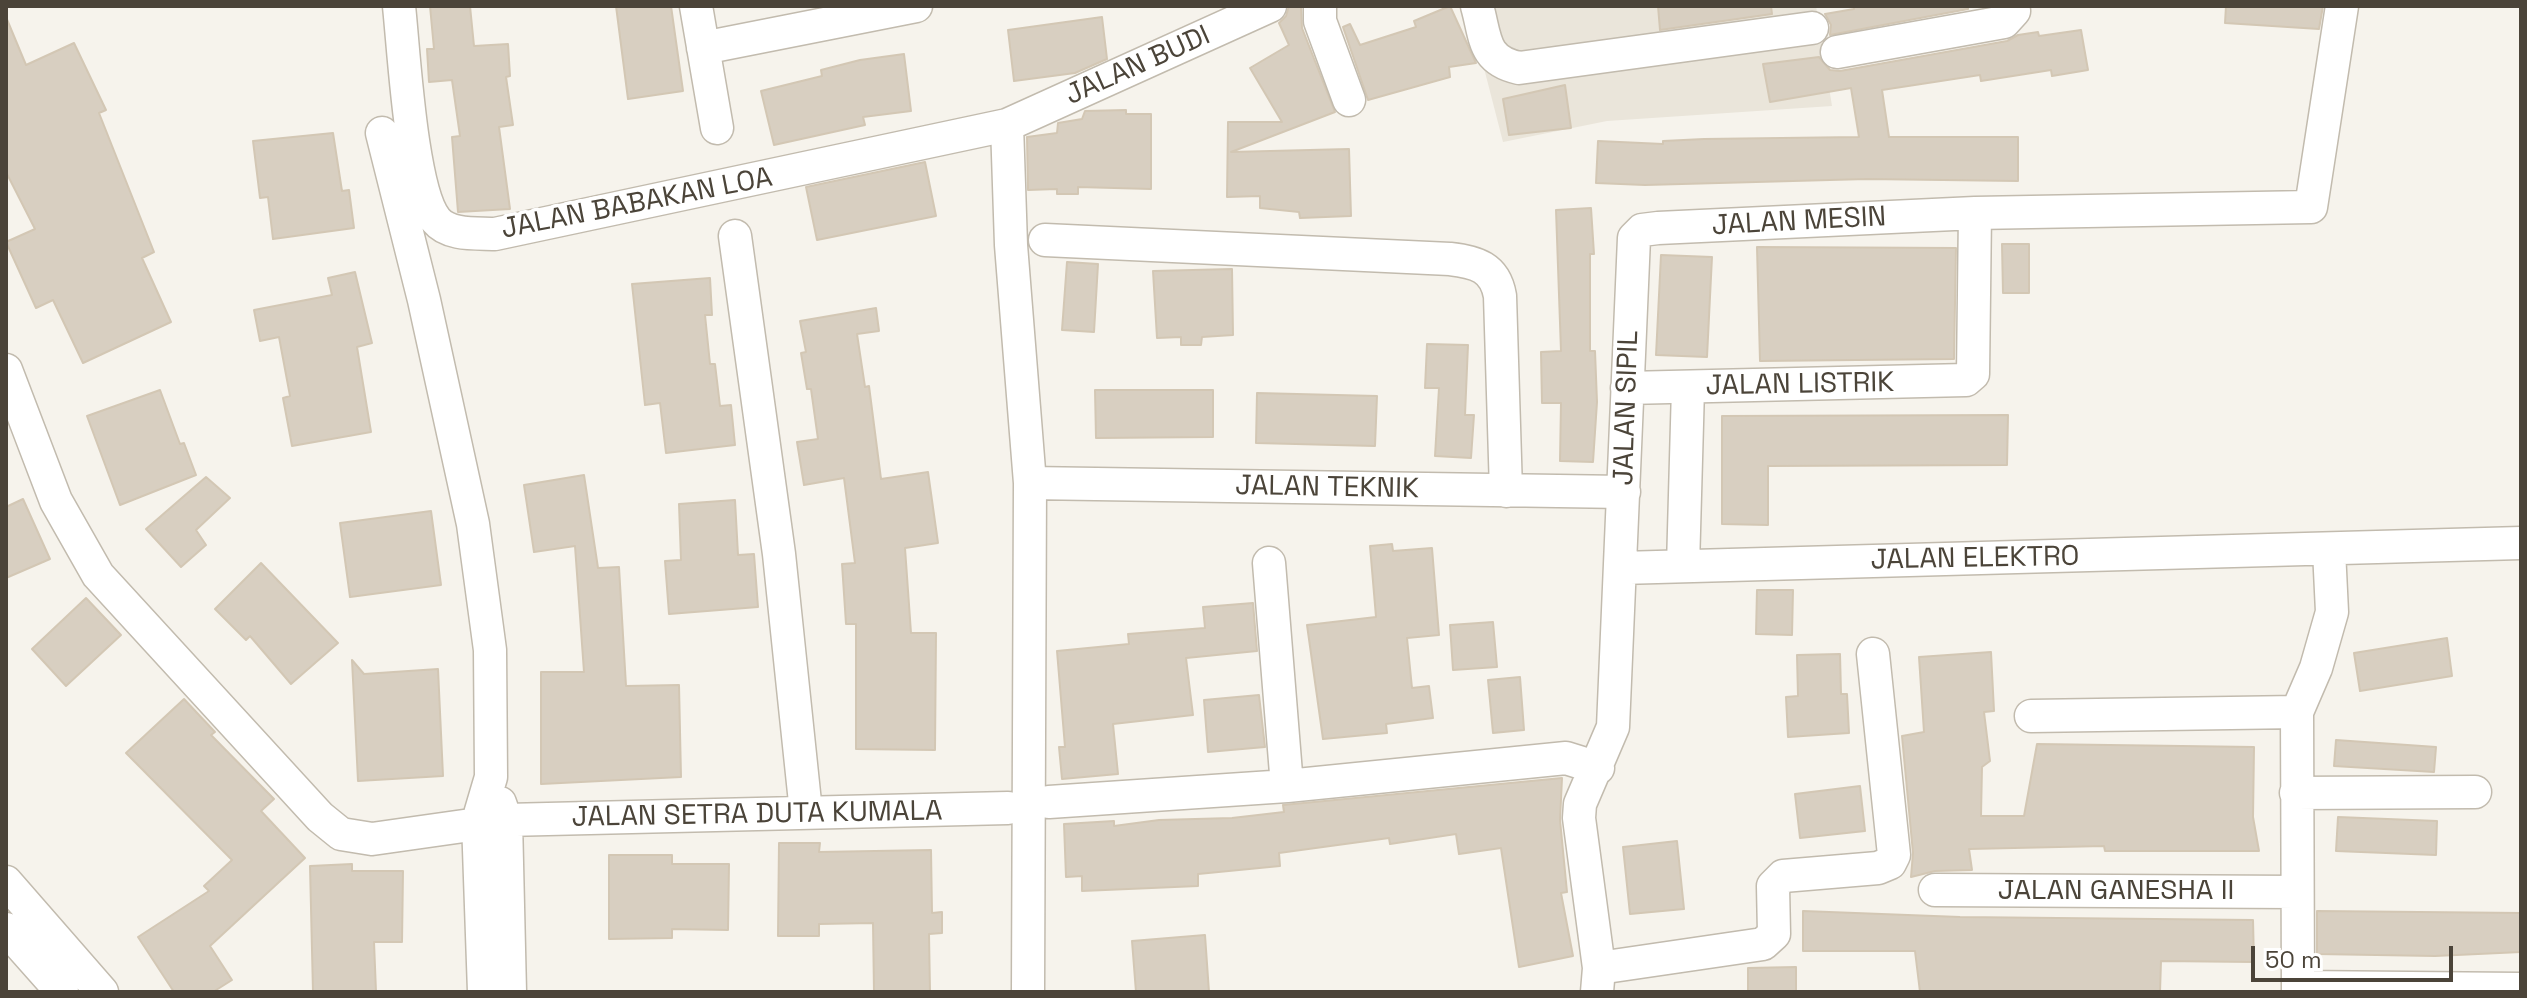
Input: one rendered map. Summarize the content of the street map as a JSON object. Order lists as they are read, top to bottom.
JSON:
{
  "streets": {
    "street": [
      "JALAN BUDI",
      "JALAN BABAKAN LOA",
      "JALAN MESIN",
      "JALAN LISTRIK",
      "JALAN SIPIL",
      "JALAN TEKNIK",
      "JALAN ELEKTRO",
      "JALAN SETRA DUTA KUMALA",
      "JALAN GANESHA II"
    ]
  },
  "crossings": [
    ["JALAN BUDI", "JALAN BABAKAN LOA"],
    ["JALAN MESIN", "JALAN LISTRIK"],
    ["JALAN MESIN", "JALAN SIPIL"],
    ["JALAN LISTRIK", "JALAN SIPIL"],
    ["JALAN SIPIL", "JALAN TEKNIK"],
    ["JALAN SIPIL", "JALAN ELEKTRO"]
  ],
  "scale_bar": "50 m"
}
